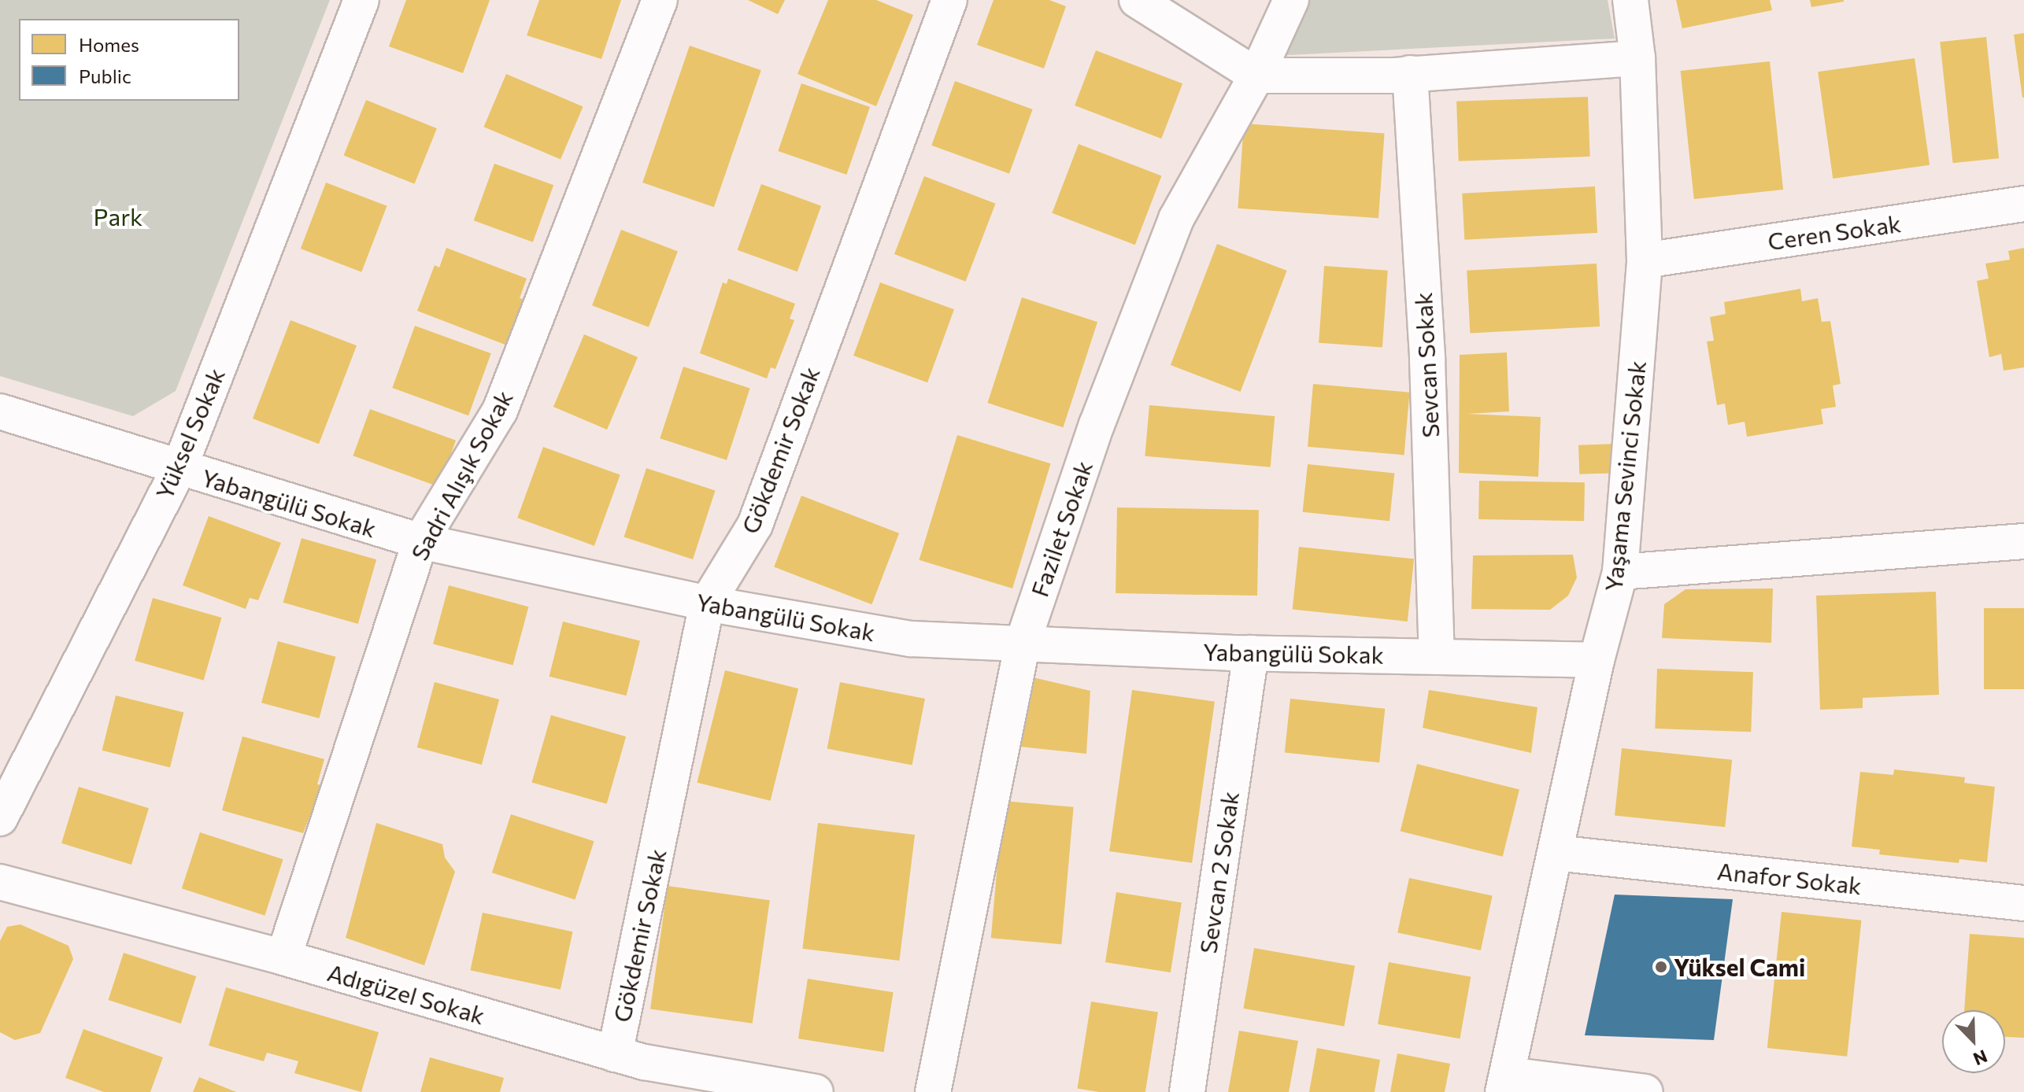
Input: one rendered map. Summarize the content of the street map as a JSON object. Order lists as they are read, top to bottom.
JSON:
{
  "streets": {
    "street": [
      "Ceren Sokak",
      "Sevcan Sokak",
      "Yüksel Sokak",
      "Gökdemir Sokak",
      "Sadri Alışık Sokak",
      "Yaşama Sevinci Sokak",
      "Yabangülü Sokak",
      "Fazilet Sokak",
      "Sevcan 2 Sokak",
      "Anafor Sokak",
      "Adıgüzel Sokak"
    ]
  },
  "crossings": [
    ["Ceren Sokak", "Yaşama Sevinci Sokak"],
    ["Sevcan Sokak", "Yabangülü Sokak"],
    ["Yüksel Sokak", "Yabangülü Sokak"],
    ["Gökdemir Sokak", "Yabangülü Sokak"],
    ["Gökdemir Sokak", "Adıgüzel Sokak"],
    ["Sadri Alışık Sokak", "Yabangülü Sokak"],
    ["Sadri Alışık Sokak", "Adıgüzel Sokak"],
    ["Yaşama Sevinci Sokak", "Yabangülü Sokak"],
    ["Yaşama Sevinci Sokak", "Anafor Sokak"],
    ["Yabangülü Sokak", "Fazilet Sokak"],
    ["Yabangülü Sokak", "Sevcan 2 Sokak"]
  ],
  "parks": ["Park"],
  "places": ["Yüksel Cami"],
  "legend": ["Homes", "Public"],
  "north": "bottom right"
}
